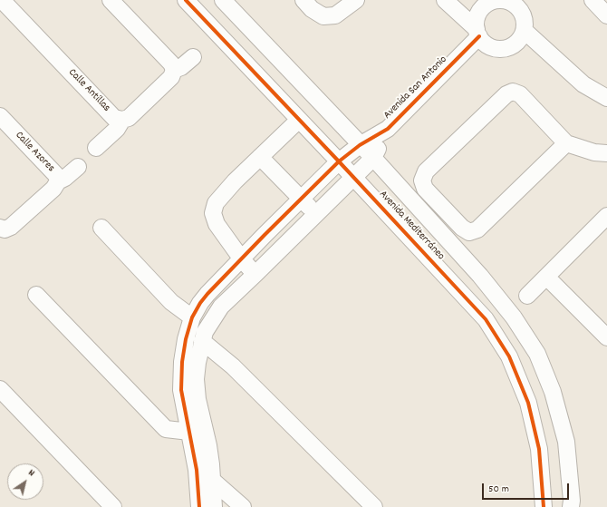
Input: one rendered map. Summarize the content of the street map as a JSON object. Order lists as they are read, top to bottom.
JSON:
{
  "streets": {
    "street": [
      "Avenida San Antonio",
      "Calle Antillas",
      "Calle Azores",
      "Avenida Mediterráneo"
    ]
  },
  "crossings": [
    ["Avenida San Antonio", "Avenida Mediterráneo"]
  ],
  "scale_bar": "50 m",
  "north": "top right"
}
